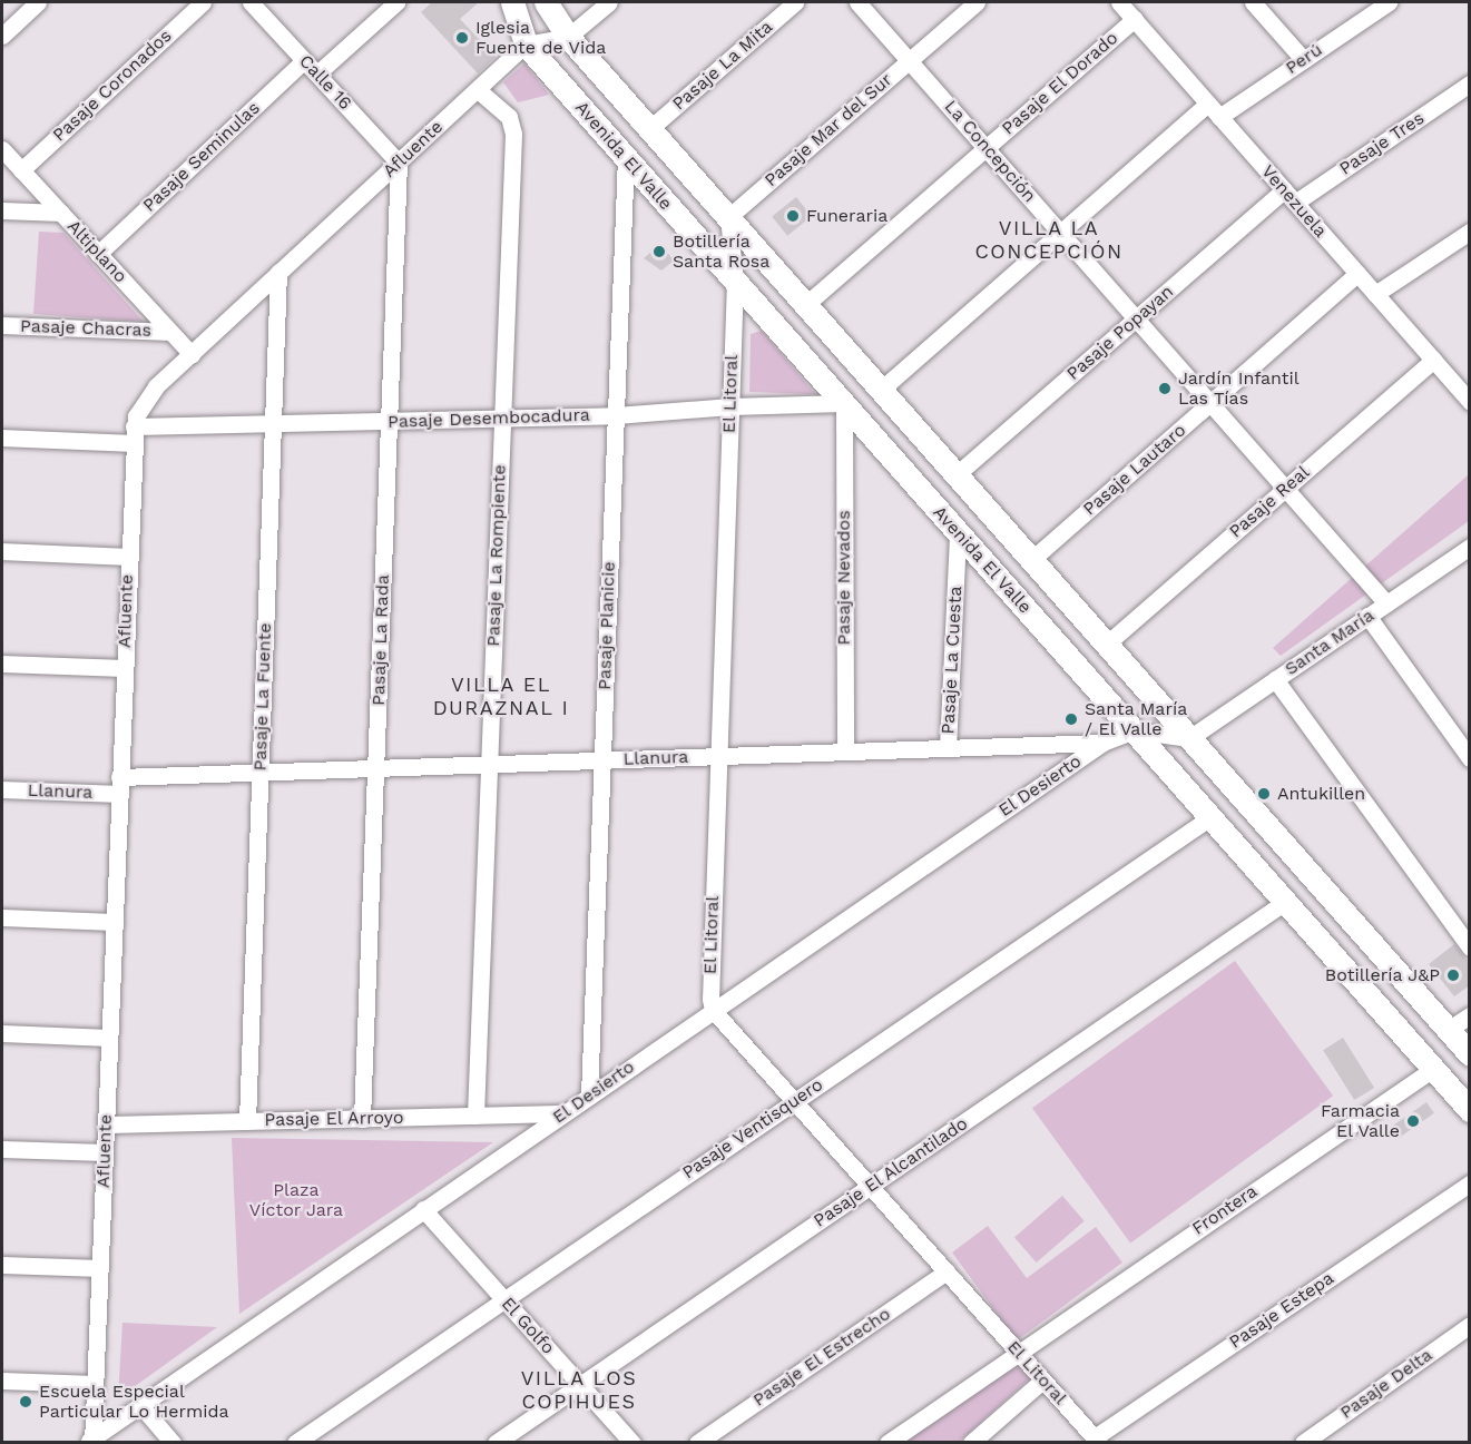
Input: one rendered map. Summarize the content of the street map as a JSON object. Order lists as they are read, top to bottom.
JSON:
{
  "streets": {
    "street": [
      "Perú",
      "Pasaje La Mita",
      "Calle 16",
      "Pasaje El Dorado",
      "Pasaje Coronados",
      "Pasaje Mar del Sur",
      "Pasaje Tres",
      "Afluente",
      "La Concepción",
      "Avenida El Valle",
      "Pasaje Seminulas",
      "Venezuela",
      "Altiplano",
      "Pasaje Chacras",
      "Pasaje Popayan",
      "El Litoral",
      "Pasaje Desembocadura",
      "Pasaje Lautaro",
      "Pasaje Real",
      "Pasaje La Rompiente",
      "Pasaje Nevados",
      "Pasaje Planicie",
      "Pasaje La Rada",
      "Santa María",
      "Pasaje La Cuesta",
      "Pasaje La Fuente",
      "Llanura",
      "El Desierto",
      "Pasaje El Arroyo",
      "Pasaje Ventisquero",
      "Pasaje El Alcantilado",
      "Frontera",
      "Pasaje Estepa",
      "El Golfo",
      "Pasaje El Estrecho",
      "Pasaje Delta"
    ]
  },
  "crossings": [
    ["Perú", "Venezuela"],
    ["Pasaje La Mita", "Avenida El Valle"],
    ["Calle 16", "Afluente"],
    ["Calle 16", "Pasaje Seminulas"],
    ["Calle 16", "Pasaje La Rada"],
    ["Pasaje El Dorado", "La Concepción"],
    ["Pasaje El Dorado", "Avenida El Valle"],
    ["Pasaje El Dorado", "Venezuela"],
    ["Pasaje Coronados", "Altiplano"],
    ["Pasaje Mar del Sur", "La Concepción"],
    ["Pasaje Mar del Sur", "Avenida El Valle"],
    ["Pasaje Tres", "Venezuela"],
    ["Pasaje Tres", "Pasaje Popayan"],
    ["Afluente", "Avenida El Valle"],
    ["Afluente", "Altiplano"],
    ["Afluente", "Pasaje Desembocadura"],
    ["Afluente", "Pasaje La Rompiente"],
    ["Afluente", "Pasaje La Rada"],
    ["Afluente", "Pasaje La Fuente"],
    ["Afluente", "Llanura"],
    ["Afluente", "El Desierto"],
    ["Afluente", "Pasaje El Arroyo"],
    ["La Concepción", "Pasaje Popayan"],
    ["La Concepción", "Pasaje Lautaro"],
    ["La Concepción", "Pasaje Real"],
    ["La Concepción", "Santa María"],
    ["Avenida El Valle", "Pasaje Popayan"],
    ["Avenida El Valle", "El Litoral"],
    ["Avenida El Valle", "Pasaje Desembocadura"],
    ["Avenida El Valle", "Pasaje Lautaro"],
    ["Avenida El Valle", "Pasaje Real"],
    ["Avenida El Valle", "Pasaje Nevados"],
    ["Avenida El Valle", "Pasaje Planicie"],
    ["Avenida El Valle", "Santa María"],
    ["Avenida El Valle", "Pasaje La Cuesta"],
    ["Avenida El Valle", "Llanura"],
    ["Avenida El Valle", "Pasaje Ventisquero"],
    ["Avenida El Valle", "Pasaje El Alcantilado"],
    ["Avenida El Valle", "Frontera"],
    ["Pasaje Seminulas", "Altiplano"],
    ["Venezuela", "Pasaje Popayan"],
    ["Venezuela", "Pasaje Lautaro"],
    ["Venezuela", "Pasaje Real"],
    ["Altiplano", "Pasaje Chacras"],
    ["El Litoral", "Pasaje Desembocadura"],
    ["El Litoral", "Llanura"],
    ["El Litoral", "El Desierto"],
    ["El Litoral", "Pasaje Ventisquero"],
    ["El Litoral", "Pasaje El Alcantilado"],
    ["El Litoral", "Frontera"],
    ["El Litoral", "Pasaje Estepa"],
    ["El Litoral", "Pasaje El Estrecho"],
    ["Pasaje Desembocadura", "Pasaje La Rompiente"],
    ["Pasaje Desembocadura", "Pasaje Nevados"],
    ["Pasaje Desembocadura", "Pasaje Planicie"],
    ["Pasaje Desembocadura", "Pasaje La Rada"],
    ["Pasaje Desembocadura", "Pasaje La Fuente"],
    ["Pasaje La Rompiente", "Llanura"],
    ["Pasaje La Rompiente", "Pasaje El Arroyo"],
    ["Pasaje Nevados", "Llanura"],
    ["Pasaje Planicie", "Llanura"],
    ["Pasaje Planicie", "El Desierto"],
    ["Pasaje La Rada", "Llanura"],
    ["Pasaje La Rada", "Pasaje El Arroyo"],
    ["Santa María", "Llanura"],
    ["Pasaje La Cuesta", "Llanura"],
    ["Pasaje La Fuente", "Llanura"],
    ["Pasaje La Fuente", "Pasaje El Arroyo"],
    ["Llanura", "El Desierto"],
    ["El Desierto", "Pasaje El Arroyo"],
    ["El Desierto", "El Golfo"],
    ["Pasaje Ventisquero", "El Golfo"],
    ["Pasaje El Alcantilado", "El Golfo"]
  ],
  "districts": ["VILLA LA CONCEPCIÓN", "VILLA EL DURAZNAL I", "VILLA LOS COPIHUES"],
  "parks": ["Plaza Víctor Jara"],
  "places": [
    "Iglesia Fuente de Vida",
    "Funeraria",
    "Botillería Santa Rosa",
    "Jardín Infantil Las Tías",
    "Santa María / El Valle",
    "Antukillen",
    "Botillería J&P",
    "Farmacia El Valle",
    "Escuela Especial Particular Lo Hermida"
  ]
}
